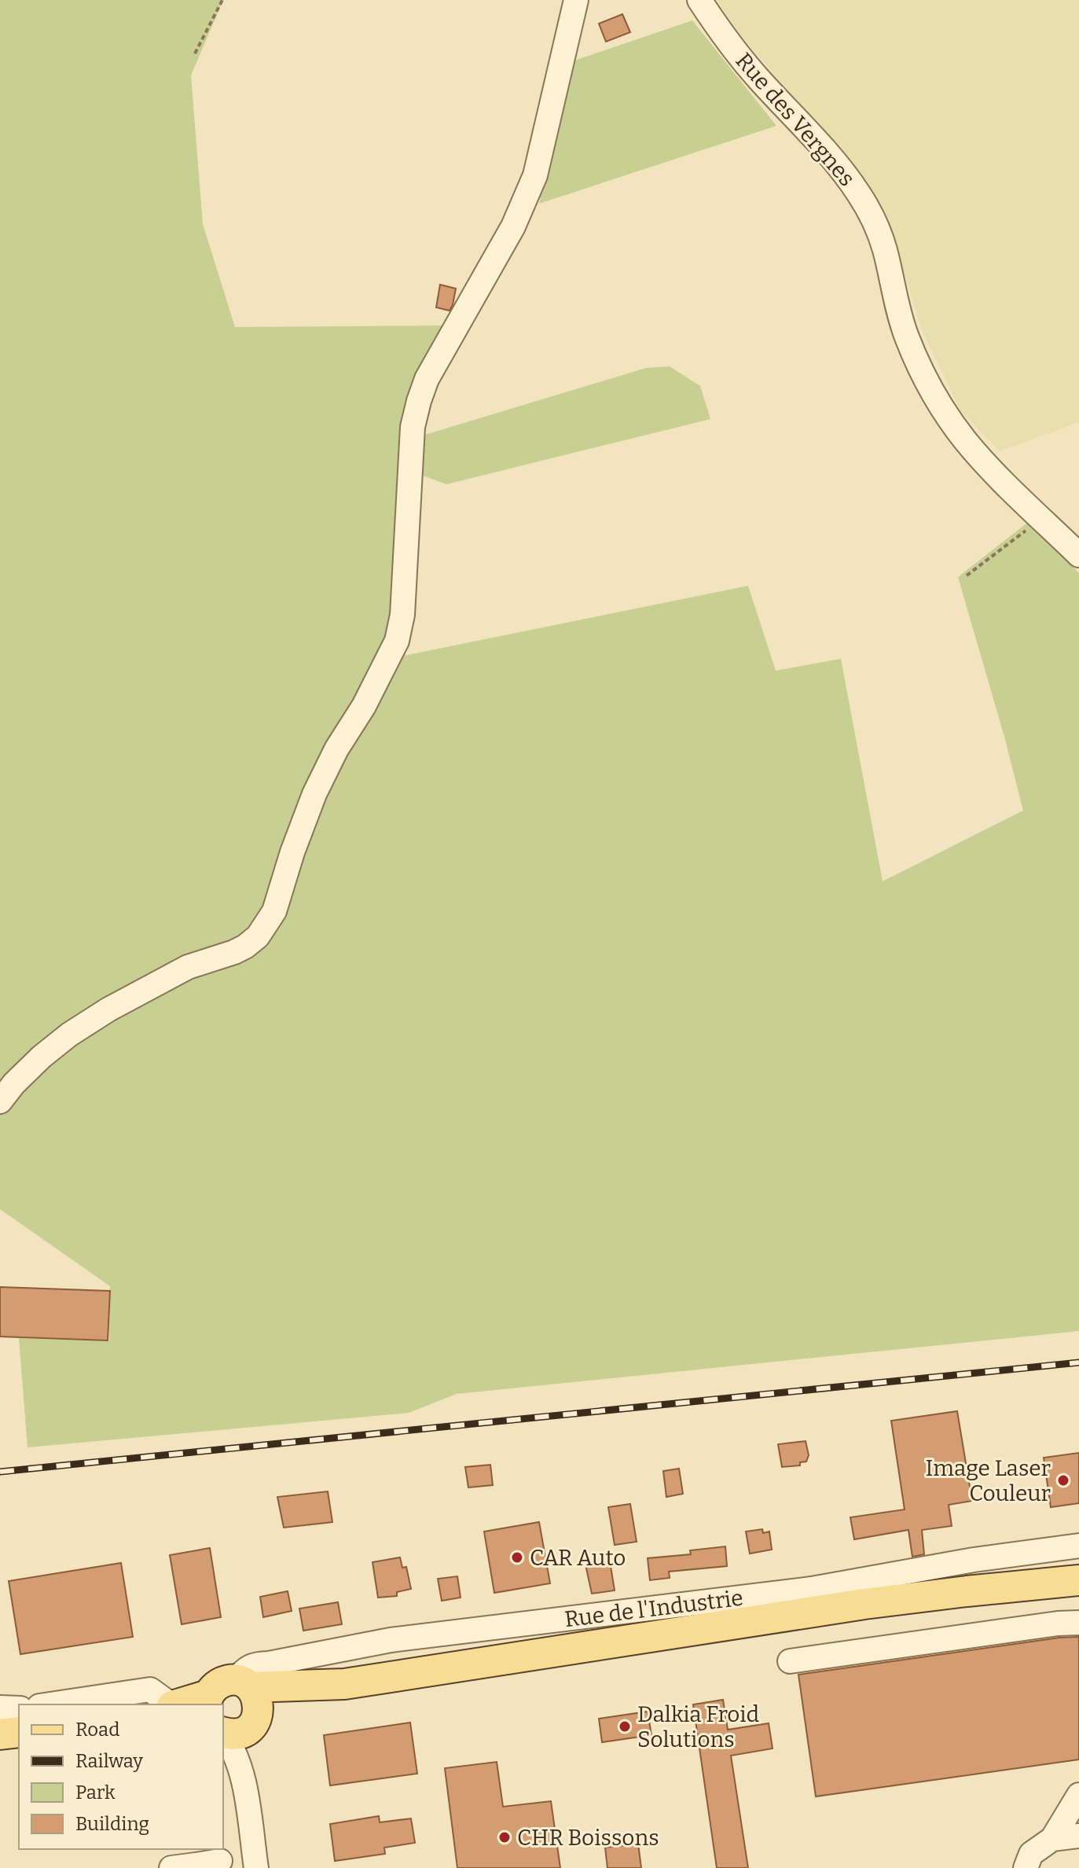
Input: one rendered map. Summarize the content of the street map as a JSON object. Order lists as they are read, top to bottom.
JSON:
{
  "streets": {
    "main road": ["Rue de l'Industrie"],
    "street": ["Rue des Vergnes"]
  },
  "places": [
    "Image Laser Couleur",
    "CAR Auto",
    "Dalkia Froid Solutions",
    "CHR Boissons"
  ],
  "legend": [
    "Road",
    "Railway",
    "Park",
    "Building"
  ]
}
